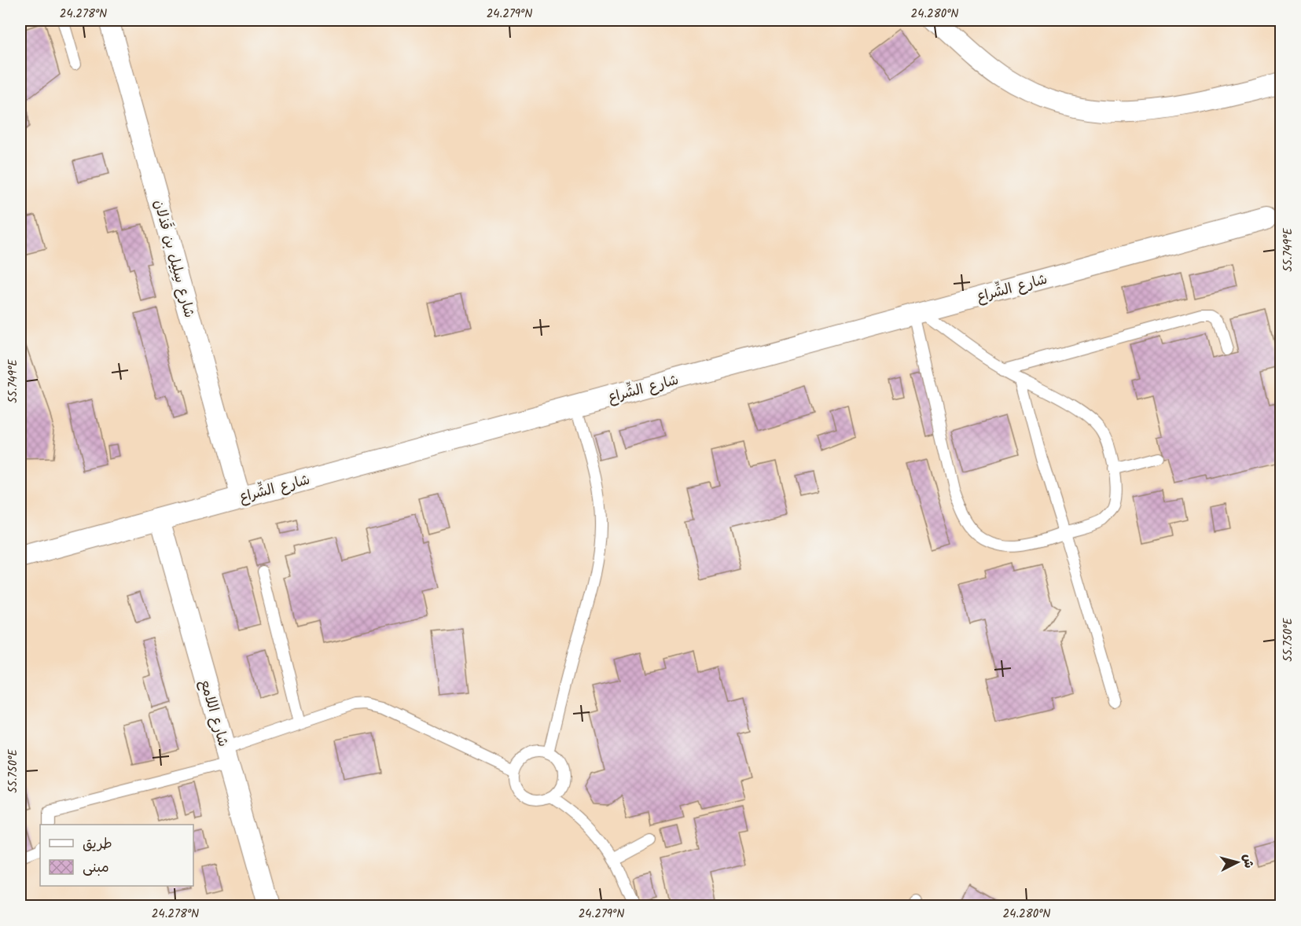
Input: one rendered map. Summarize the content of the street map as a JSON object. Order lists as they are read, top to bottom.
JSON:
{
  "streets": {
    "street": ["شارع سِلِيل بن قَذلان", "شارع الشِّراع", "شارع اللامع"]
  },
  "crossings": [
    ["شارع سِلِيل بن قَذلان", "شارع الشِّراع"],
    ["شارع الشِّراع", "شارع اللامع"]
  ],
  "legend": ["طريق", "مبنى"],
  "north": "right",
  "coordinates": [
    "24.278°N",
    "24.279°N",
    "24.280°N",
    "55.749°E",
    "55.750°E"
  ]
}
